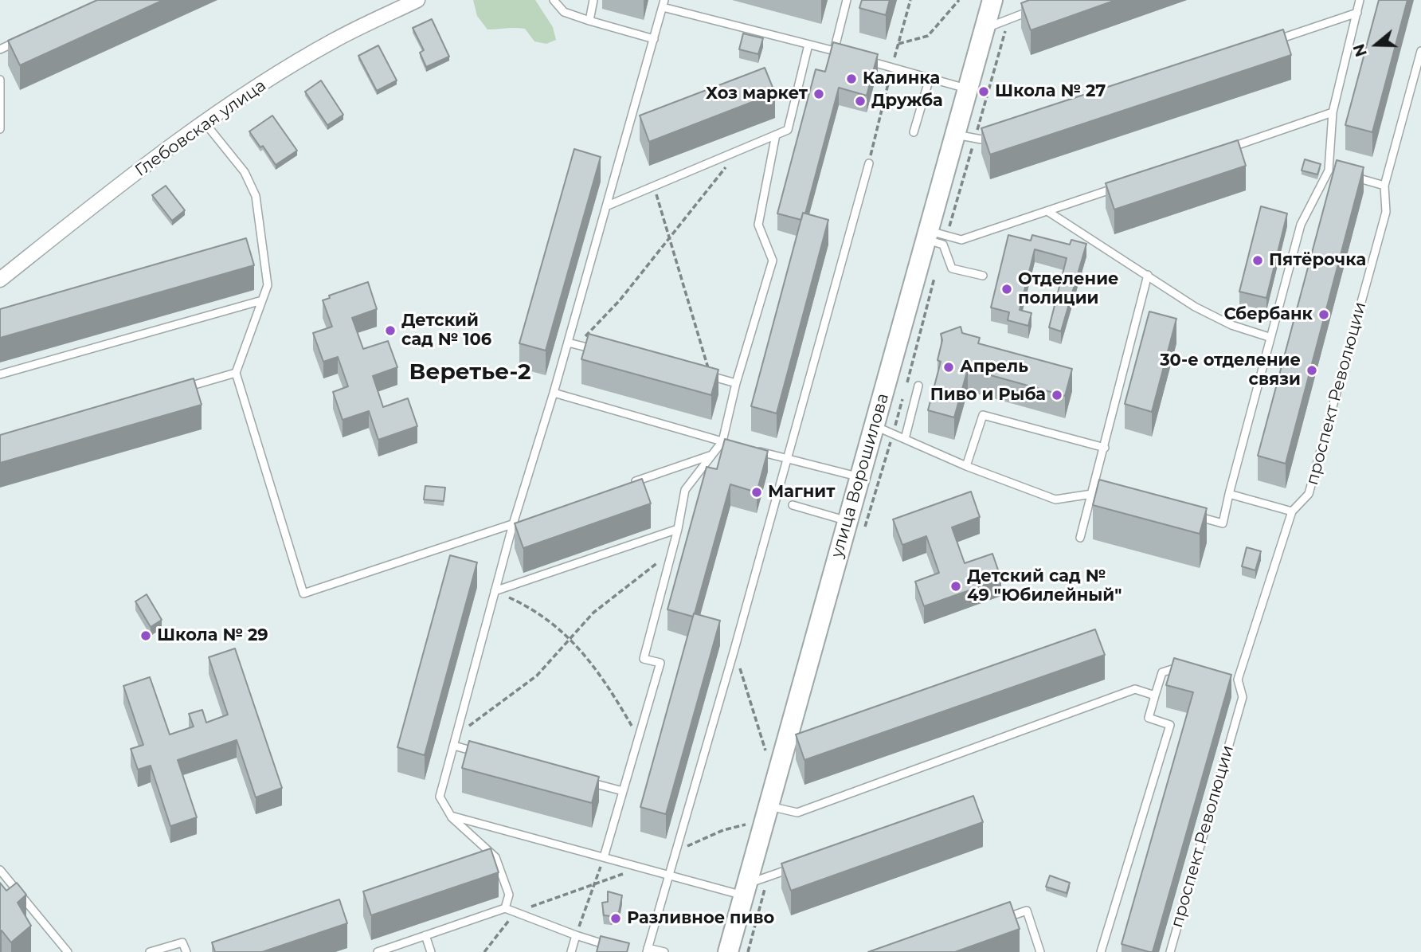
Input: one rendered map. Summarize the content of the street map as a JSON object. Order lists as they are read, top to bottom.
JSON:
{
  "streets": {
    "main road": ["улица Ворошилова"],
    "street": ["Глебовская улица"],
    "lane": ["проспект Революции"]
  },
  "districts": ["Веретье-2"],
  "places": [
    "Калинка",
    "Школа № 27",
    "Хоз маркет",
    "Дружба",
    "Пятёрочка",
    "Отделение полиции",
    "Сбербанк",
    "Детский сад № 106",
    "Апрель",
    "30-е отделение связи",
    "Пиво и Рыба",
    "Магнит",
    "Детский сад № 49 \"Юбилейный\"",
    "Школа № 29",
    "Разливное пиво"
  ],
  "north": "left"
}
